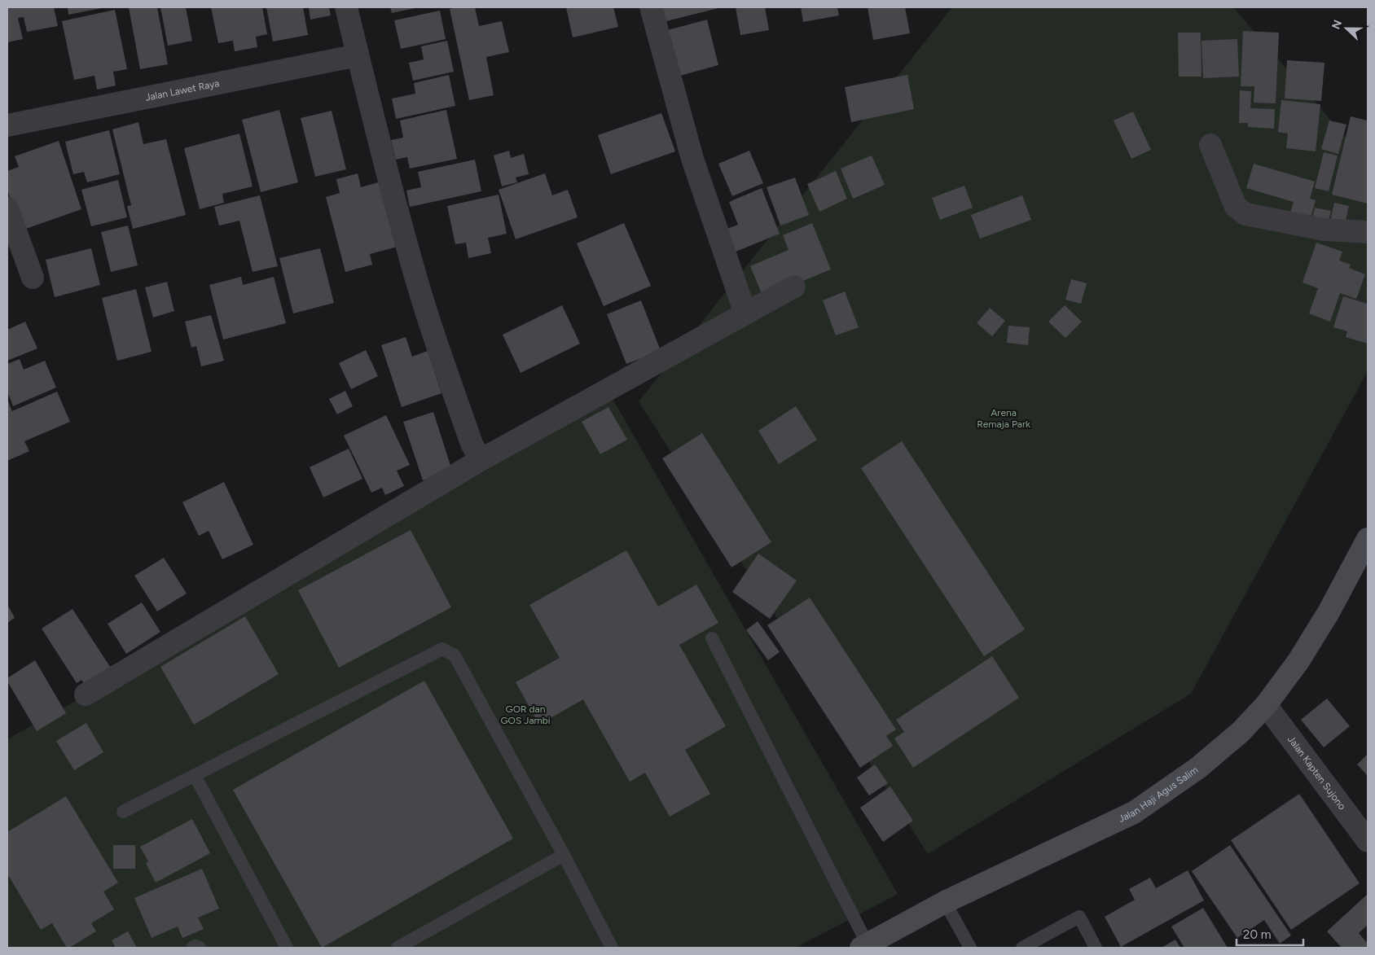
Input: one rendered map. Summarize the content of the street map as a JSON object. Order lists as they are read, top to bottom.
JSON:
{
  "streets": {
    "main road": ["Jalan Haji Agus Salim"],
    "street": ["Jalan Lawet Raya", "Jalan Kapten Sujono"]
  },
  "crossings": [
    ["Jalan Kapten Sujono", "Jalan Haji Agus Salim"]
  ],
  "parks": ["Arena Remaja Park", "GOR dan GOS Jambi"],
  "scale_bar": "20 m",
  "north": "left"
}
